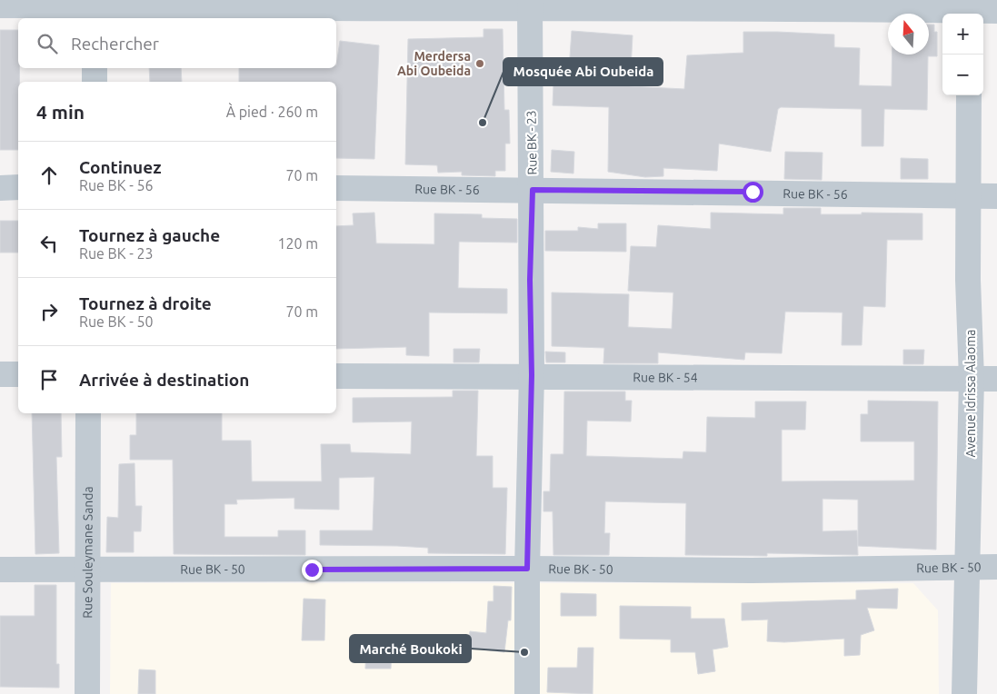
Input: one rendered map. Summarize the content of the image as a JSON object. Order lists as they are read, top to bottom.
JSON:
{
  "streets": {
    "street": [
      "Rue BK - 23",
      "Rue BK - 56",
      "Rue BK - 54",
      "Avenue Idrissa Alaoma",
      "Rue Souleymane Sanda",
      "Rue BK - 50"
    ]
  },
  "crossings": [
    ["Rue BK - 23", "Rue BK - 56"],
    ["Rue BK - 23", "Rue BK - 54"],
    ["Rue BK - 23", "Rue BK - 50"],
    ["Rue BK - 56", "Avenue Idrissa Alaoma"],
    ["Rue BK - 54", "Avenue Idrissa Alaoma"],
    ["Avenue Idrissa Alaoma", "Rue BK - 50"],
    ["Rue Souleymane Sanda", "Rue BK - 50"]
  ],
  "places": ["Merdersa Abi Oubeida", "Mosquée Abi Oubeida", "Marché Boukoki"],
  "north": "top",
  "page": {
    "map_buttons": ["+", "−"],
    "search": "Rechercher",
    "heading": ["4 min", "À pied · 260 m"],
    "list": [
      ["Continuez", "Rue BK - 56", "70 m"],
      ["Tournez à gauche", "Rue BK - 23", "120 m"],
      ["Tournez à droite", "Rue BK - 50", "70 m"],
      "Arrivée à destination"
    ]
  }
}
